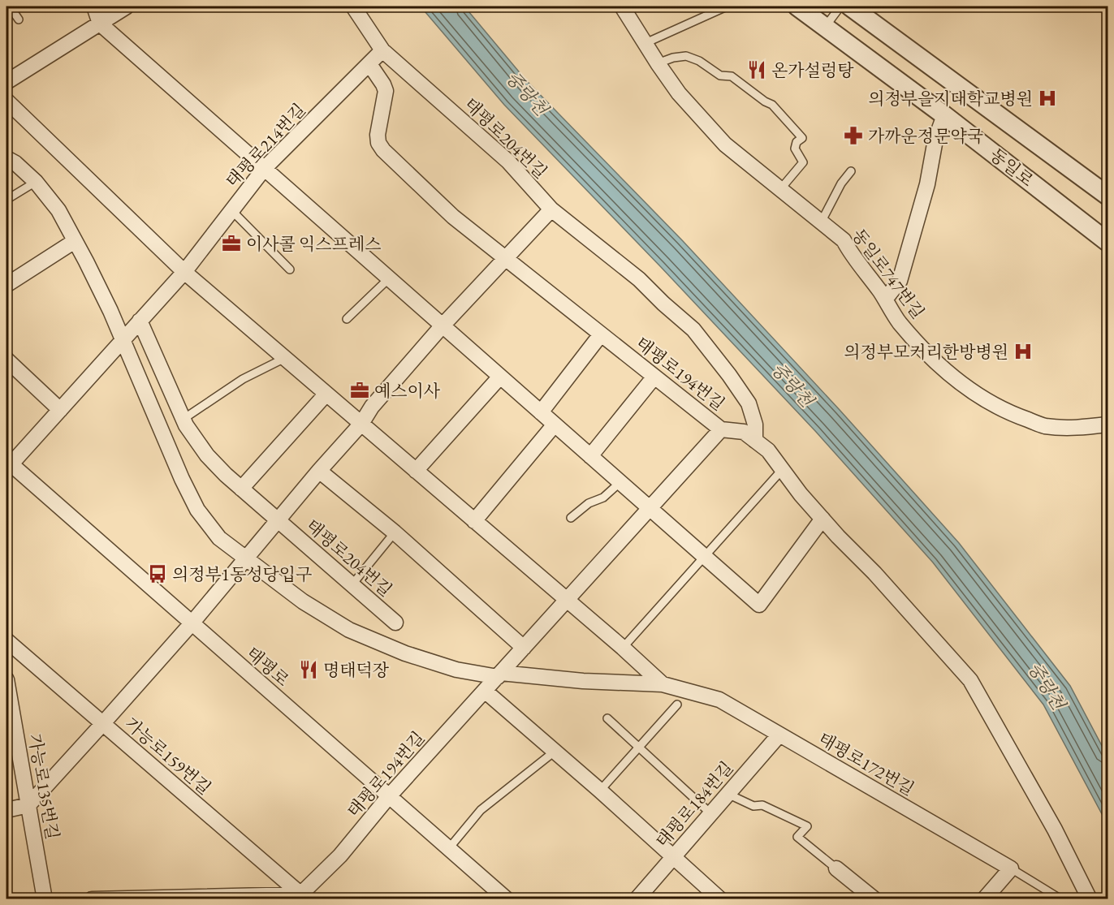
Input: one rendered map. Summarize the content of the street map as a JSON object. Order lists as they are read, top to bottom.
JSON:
{
  "streets": {
    "street": [
      "태평로204번길",
      "태평로214번길",
      "동일로",
      "동일로747번길",
      "태평로194번길",
      "태평로",
      "가능로159번길",
      "태평로172번길",
      "가능로135번길",
      "태평로184번길"
    ]
  },
  "crossings": [
    ["태평로204번길", "태평로214번길"],
    ["태평로204번길", "태평로194번길"],
    ["태평로204번길", "태평로"],
    ["태평로204번길", "가능로159번길"],
    ["태평로204번길", "가능로135번길"],
    ["태평로214번길", "태평로"],
    ["태평로194번길", "태평로"],
    ["태평로194번길", "가능로159번길"],
    ["태평로172번길", "태평로184번길"]
  ],
  "water": ["중랑천"],
  "places": {
    "restaurant": ["온가설렁탕", "명태덕장"],
    "hospital": ["의정부을지대학교병원", "의정부모커리한방병원"],
    "pharmacy": ["가까운정문약국"],
    "office": ["이사콜 익스프레스", "예스이사"],
    "bus stop": ["의정부1동성당입구"]
  }
}
